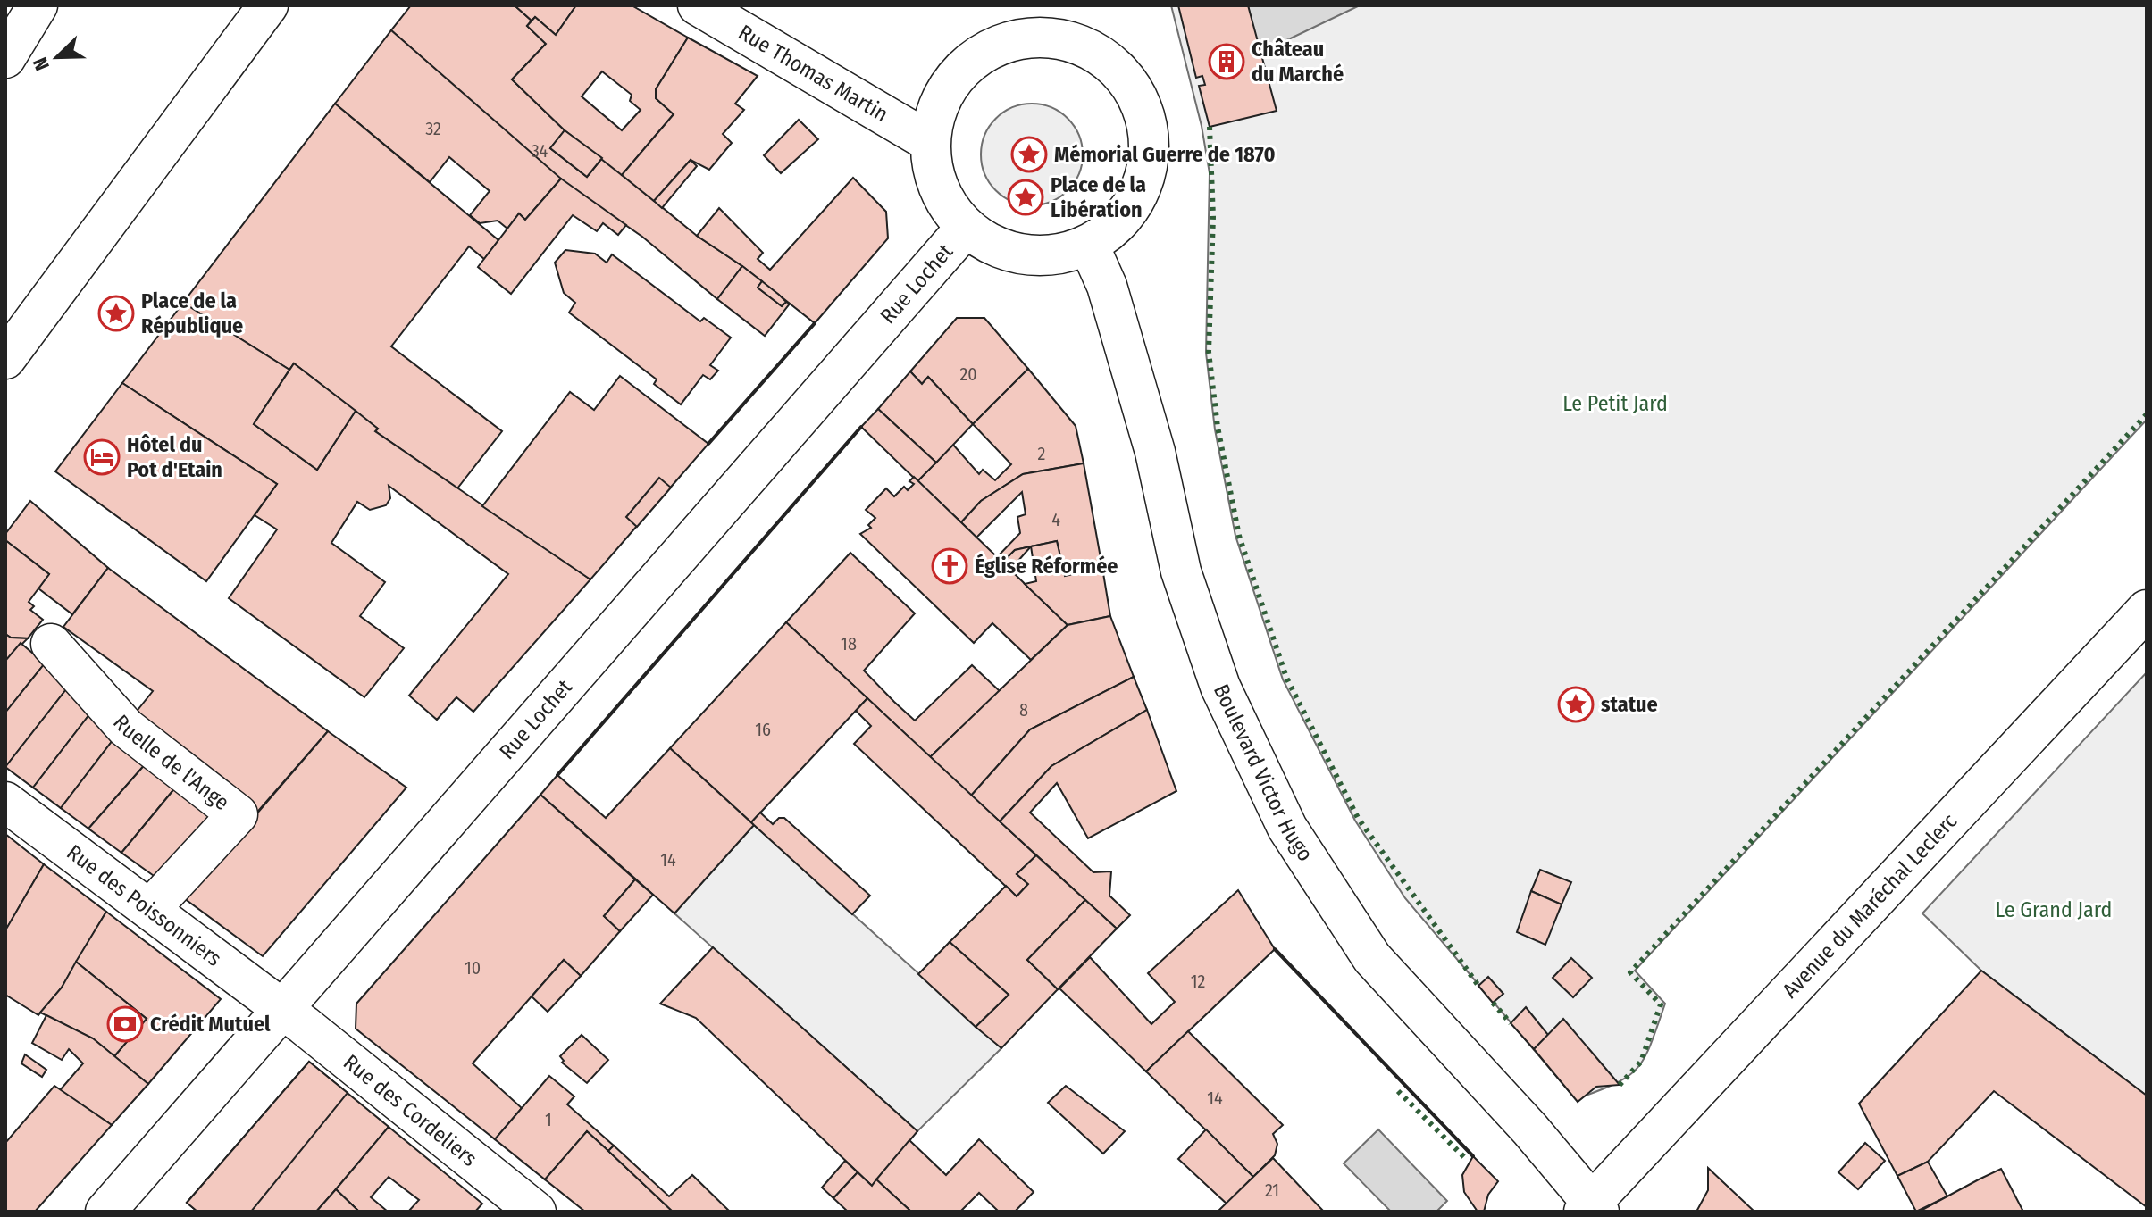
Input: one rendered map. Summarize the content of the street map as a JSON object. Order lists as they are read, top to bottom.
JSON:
{
  "streets": {
    "street": [
      "Rue Thomas Martin",
      "Rue Lochet",
      "Ruelle de l'Ange",
      "Boulevard Victor Hugo",
      "Rue des Poissonniers",
      "Avenue du Maréchal Leclerc",
      "Rue des Cordeliers"
    ]
  },
  "crossings": [
    ["Rue Thomas Martin", "Rue Lochet"],
    ["Rue Thomas Martin", "Boulevard Victor Hugo"],
    ["Rue Lochet", "Boulevard Victor Hugo"],
    ["Rue Lochet", "Rue des Poissonniers"],
    ["Rue Lochet", "Rue des Cordeliers"],
    ["Ruelle de l'Ange", "Rue des Poissonniers"],
    ["Boulevard Victor Hugo", "Avenue du Maréchal Leclerc"],
    ["Rue des Poissonniers", "Rue des Cordeliers"]
  ],
  "parks": ["Le Petit Jard", "Le Grand Jard"],
  "places": {
    "building": ["Château du Marché"],
    "place": [
      "Mémorial Guerre de 1870",
      "Place de la Libération",
      "Place de la République",
      "statue"
    ],
    "hotel": ["Hôtel du Pot d'Etain"],
    "church": ["Église Réformée"],
    "bank": ["Crédit Mutuel"]
  },
  "house_numbers": [
    "32",
    "34",
    "20",
    "2",
    "4",
    "18",
    "8",
    "16",
    "14",
    "10",
    "12",
    "14",
    "1",
    "21"
  ],
  "north": "bottom left"
}
